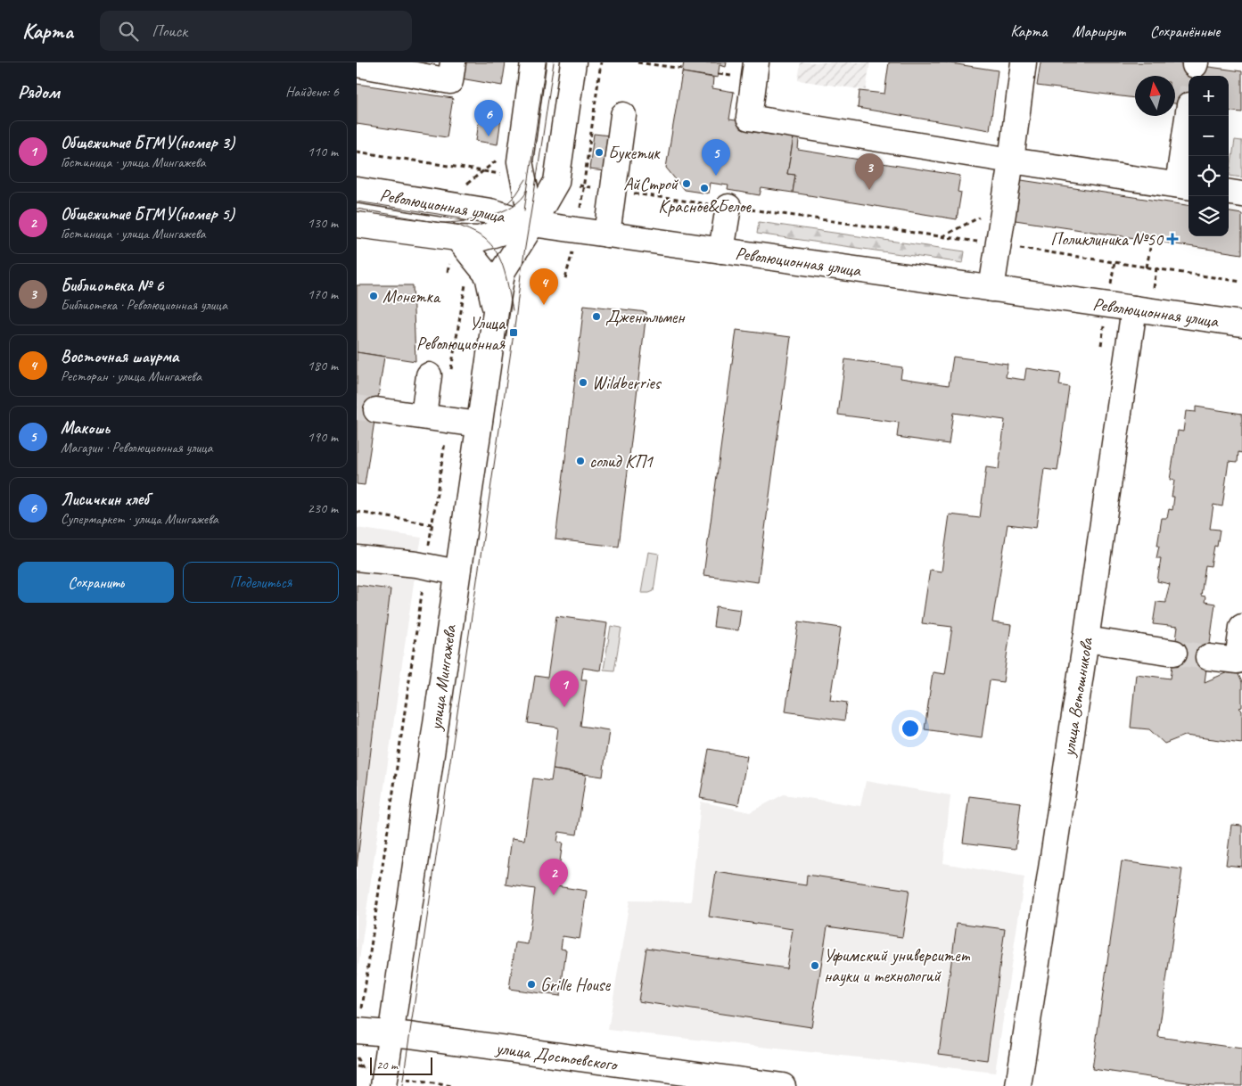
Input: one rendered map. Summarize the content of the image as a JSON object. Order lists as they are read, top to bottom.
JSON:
{
  "streets": {
    "street": [
      "Революционная улица",
      "улица Мингажева",
      "улица Ветошникова",
      "улица Достоевского"
    ]
  },
  "crossings": [
    ["Революционная улица", "улица Мингажева"],
    ["Революционная улица", "улица Ветошникова"],
    ["улица Мингажева", "улица Достоевского"]
  ],
  "places": {
    "other": [
      "Букетик",
      "АйСтрой",
      "Красное&Белое",
      "Монетка",
      "Джентльмен",
      "Wildberries",
      "солид КП1",
      "Уфимский университет науки и технологий",
      "Grille House"
    ],
    "health": ["Поликлиника №50"],
    "transit": ["Улица Революционная"]
  },
  "scale_bar": "20 m",
  "north": "top",
  "page": {
    "header": "Карта",
    "search": "Поиск",
    "nav": ["Карта", "Маршрут", "Сохранённые"],
    "heading": ["Рядом", "Найдено: 6"],
    "map_buttons": ["+", "−"],
    "pins": [
      "6",
      "5",
      "3",
      "4",
      "1",
      "2"
    ],
    "list": [
      {
        "mark": "1",
        "name": "Общежитие БГМУ(номер 3)",
        "note": "Гостиница · улица Мингажева",
        "value": "110 m"
      },
      {
        "mark": "2",
        "name": "Общежитие БГМУ(номер 5)",
        "note": "Гостиница · улица Мингажева",
        "value": "130 m"
      },
      {
        "mark": "3",
        "name": "Библиотека № 6",
        "note": "Библиотека · Революционная улица",
        "value": "170 m"
      },
      {
        "mark": "4",
        "name": "Восточная шаурма",
        "note": "Ресторан · улица Мингажева",
        "value": "180 m"
      },
      {
        "mark": "5",
        "name": "Макошь",
        "note": "Магазин · Революционная улица",
        "value": "190 m"
      },
      {
        "mark": "6",
        "name": "Лисичкин хлеб",
        "note": "Супермаркет · улица Мингажева",
        "value": "230 m"
      }
    ],
    "buttons": ["Сохранить", "Поделиться"],
    "scale": "20 m"
  }
}
